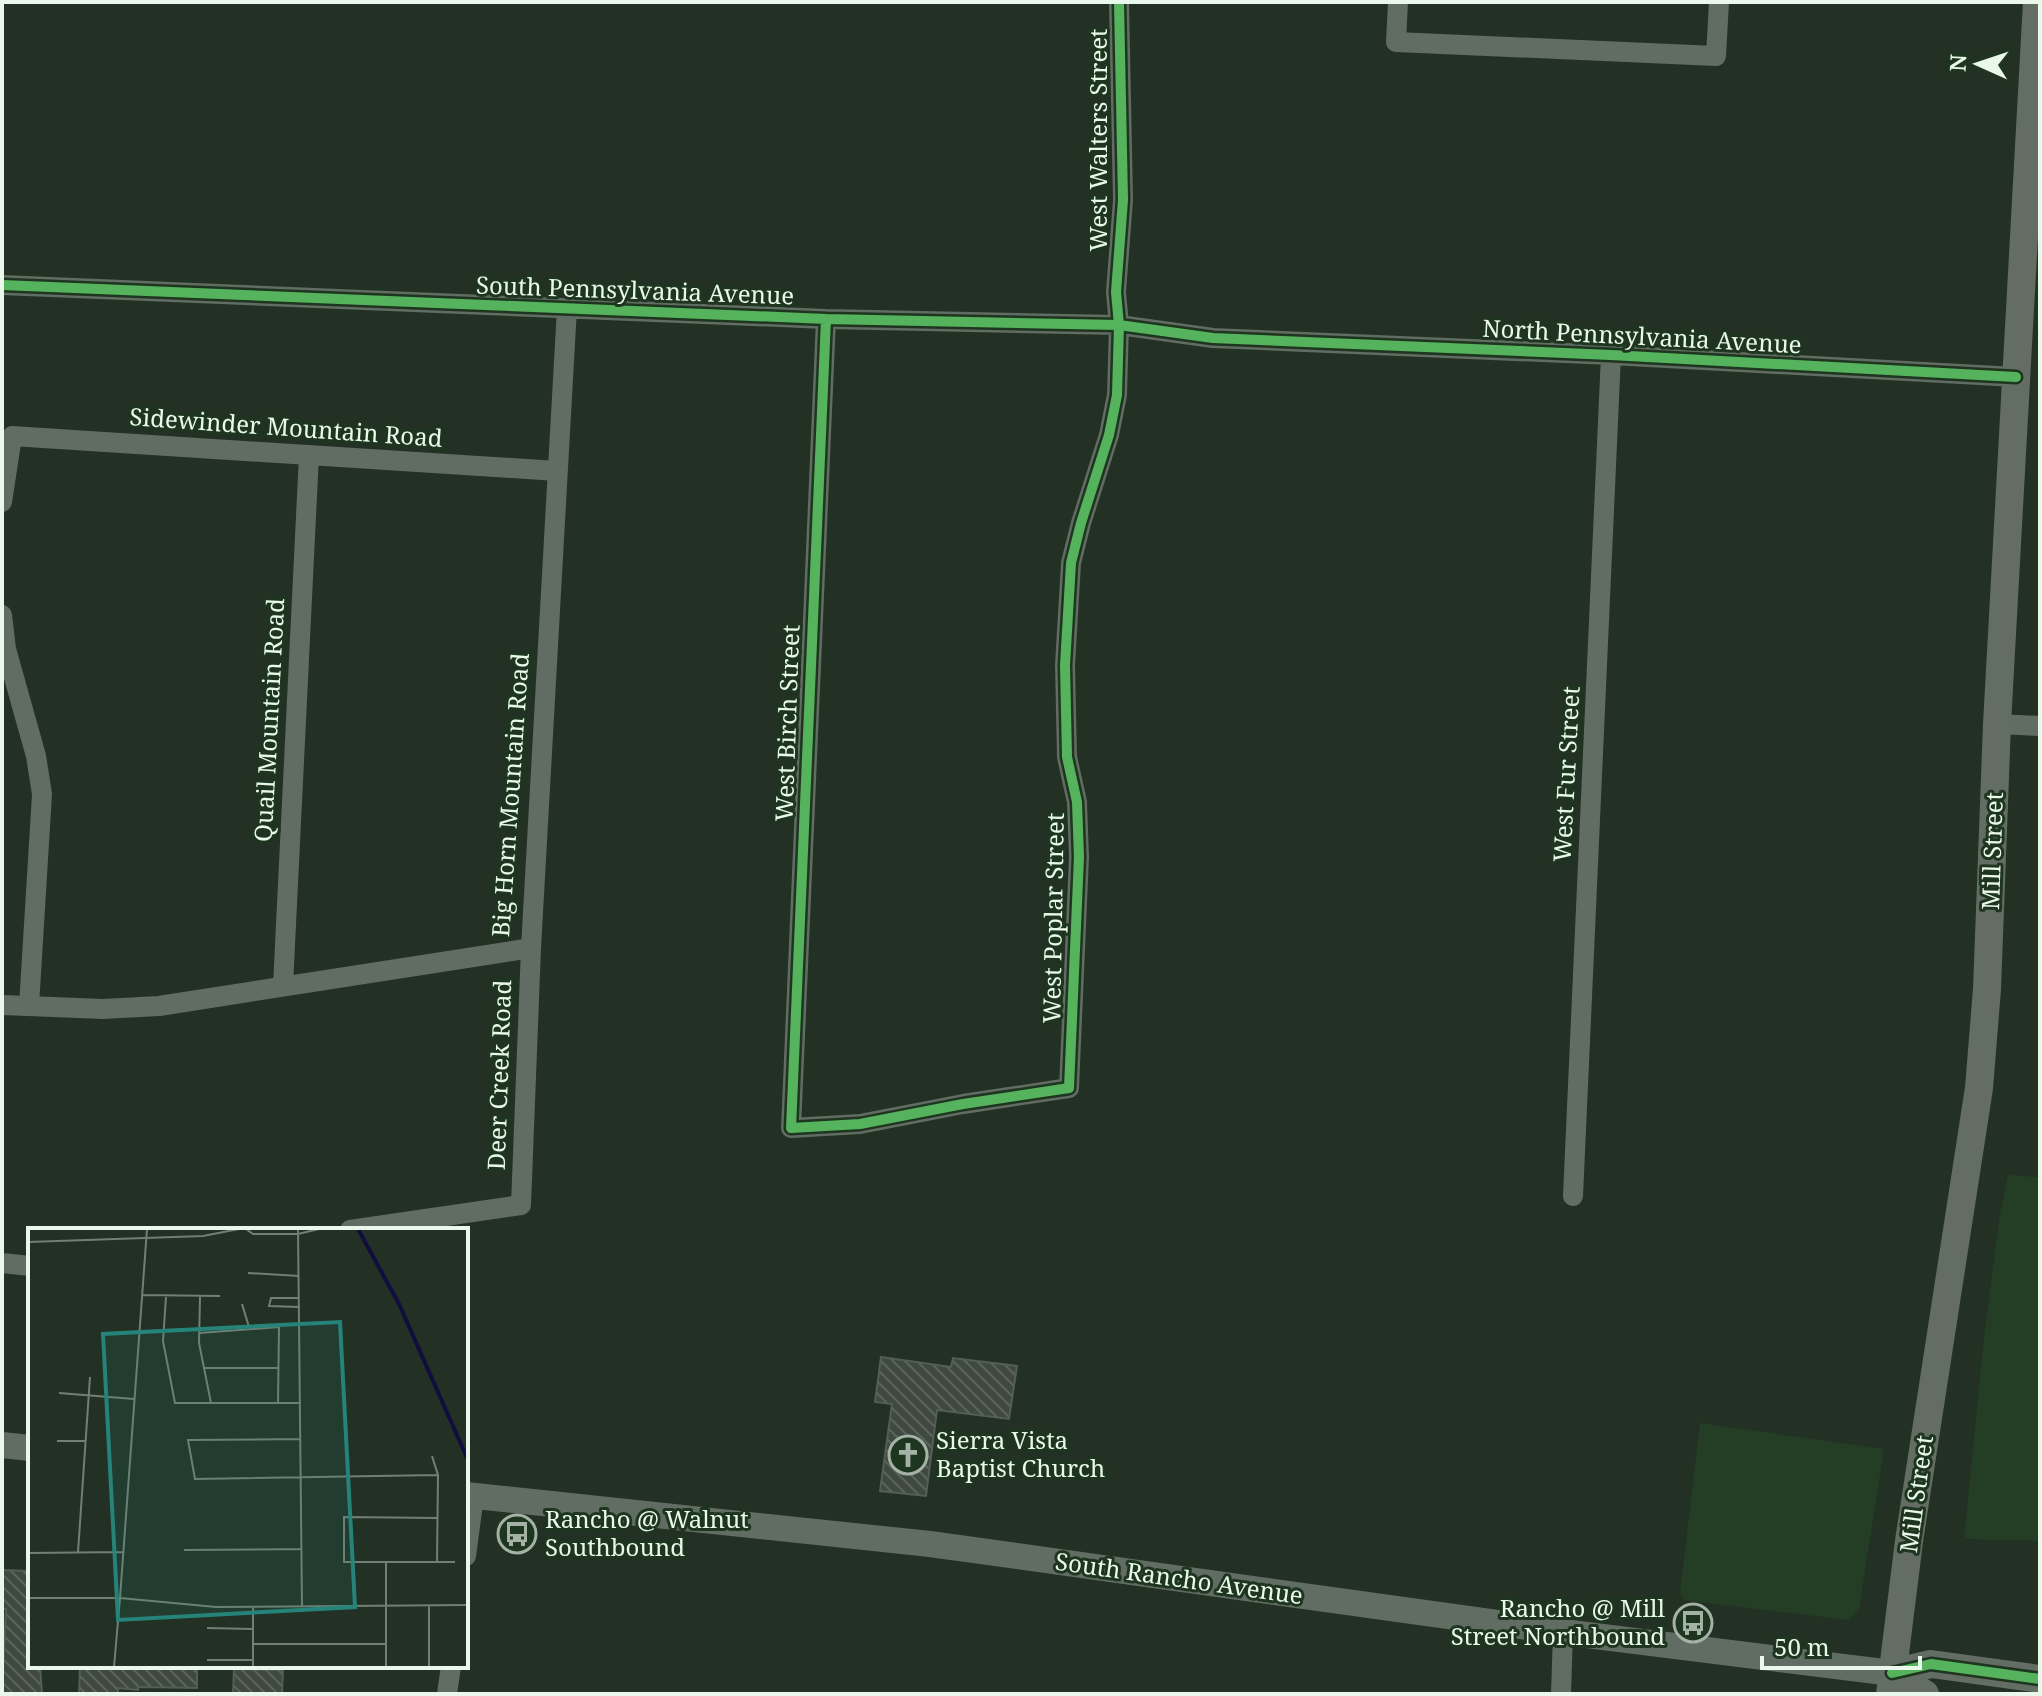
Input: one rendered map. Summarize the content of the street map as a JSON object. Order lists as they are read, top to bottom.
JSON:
{
  "streets": {
    "main road": ["Mill Street"],
    "street": [
      "West Walters Street",
      "South Pennsylvania Avenue",
      "North Pennsylvania Avenue",
      "Sidewinder Mountain Road",
      "Quail Mountain Road",
      "West Birch Street",
      "West Fur Street",
      "Big Horn Mountain Road",
      "West Poplar Street",
      "Deer Creek Road",
      "South Rancho Avenue"
    ]
  },
  "crossings": [
    ["West Walters Street", "South Pennsylvania Avenue"],
    ["West Walters Street", "West Poplar Street"],
    ["South Pennsylvania Avenue", "North Pennsylvania Avenue"],
    ["South Pennsylvania Avenue", "West Birch Street"],
    ["South Pennsylvania Avenue", "Big Horn Mountain Road"],
    ["South Pennsylvania Avenue", "West Poplar Street"],
    ["North Pennsylvania Avenue", "West Fur Street"],
    ["North Pennsylvania Avenue", "Mill Street"],
    ["Sidewinder Mountain Road", "Quail Mountain Road"],
    ["Sidewinder Mountain Road", "Big Horn Mountain Road"],
    ["Quail Mountain Road", "Big Horn Mountain Road"],
    ["West Birch Street", "West Poplar Street"],
    ["Big Horn Mountain Road", "Deer Creek Road"],
    ["Mill Street", "South Rancho Avenue"]
  ],
  "places": {
    "church": ["Sierra Vista Baptist Church"],
    "bus stop": ["Rancho @ Walnut Southbound", "Rancho @ Mill Street Northbound"]
  },
  "scale_bar": "50 m",
  "north": "left"
}
